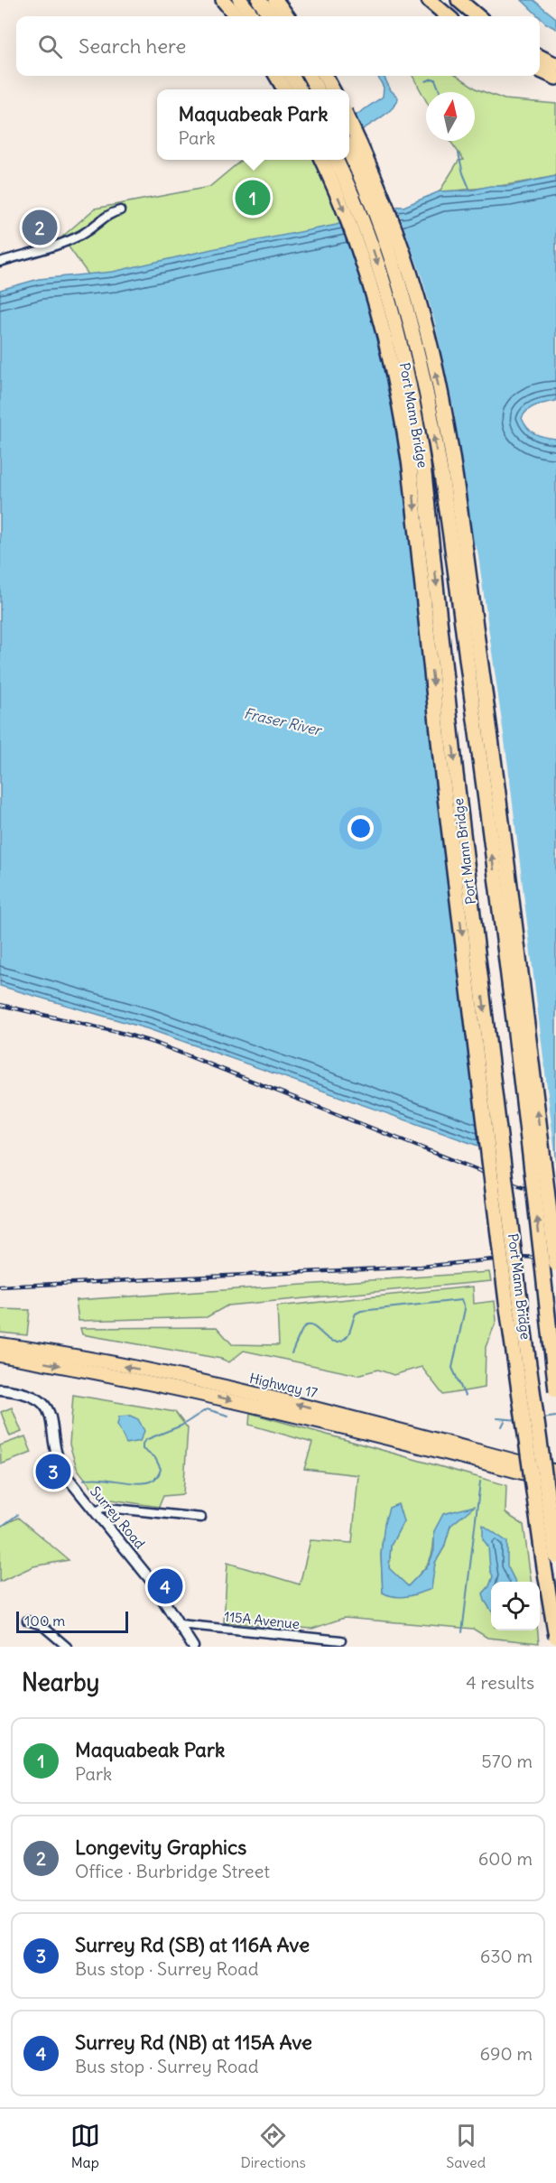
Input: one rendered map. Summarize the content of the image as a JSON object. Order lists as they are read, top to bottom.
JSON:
{
  "streets": {
    "highway": ["Port Mann Bridge", "Highway 17"],
    "street": ["Surrey Road", "115A Avenue"]
  },
  "crossings": [
    ["Surrey Road", "115A Avenue"]
  ],
  "water": ["Fraser River"],
  "scale_bar": "100 m",
  "north": "top",
  "page": {
    "search": "Search here",
    "popup": ["Maquabeak Park", "Park"],
    "pins": [
      "1",
      "2",
      "3",
      "4"
    ],
    "scale": "100 m",
    "heading": ["Nearby", "4 results"],
    "list": [
      {
        "mark": "1",
        "name": "Maquabeak Park",
        "note": "Park",
        "value": "570 m"
      },
      {
        "mark": "2",
        "name": "Longevity Graphics",
        "note": "Office · Burbridge Street",
        "value": "600 m"
      },
      {
        "mark": "3",
        "name": "Surrey Rd (SB) at 116A Ave",
        "note": "Bus stop · Surrey Road",
        "value": "630 m"
      },
      {
        "mark": "4",
        "name": "Surrey Rd (NB) at 115A Ave",
        "note": "Bus stop · Surrey Road",
        "value": "690 m"
      }
    ],
    "nav": ["Map", "Directions", "Saved"]
  }
}
